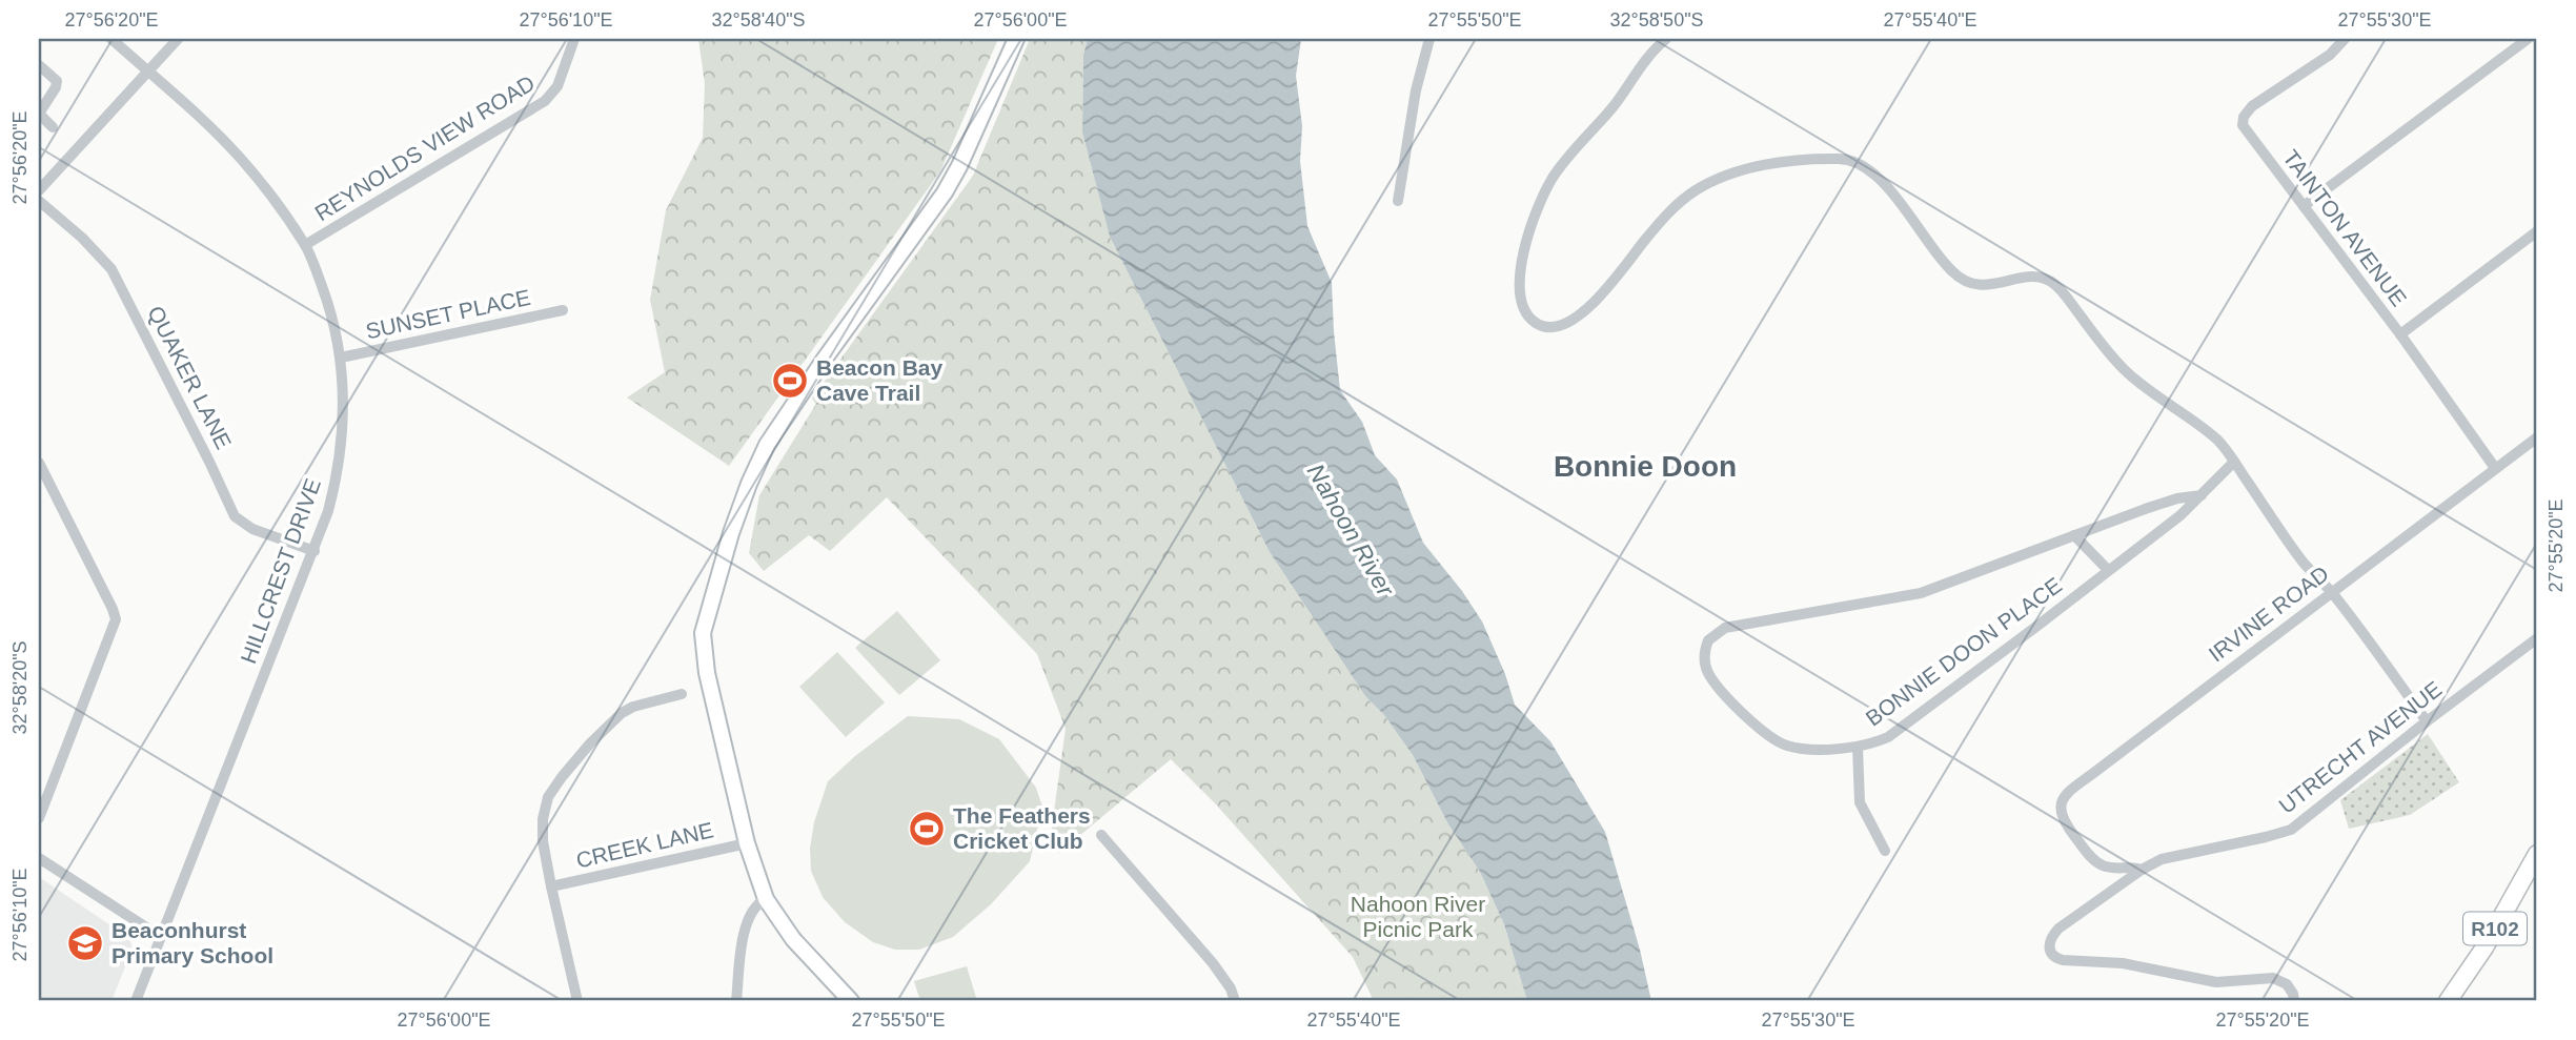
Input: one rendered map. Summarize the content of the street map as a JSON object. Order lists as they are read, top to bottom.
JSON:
{
  "streets": {
    "main road": ["R102"],
    "street": [
      "REYNOLDS VIEW ROAD",
      "TAINTON AVENUE",
      "SUNSET PLACE",
      "QUAKER LANE",
      "HILLCREST DRIVE",
      "IRVINE ROAD",
      "BONNIE DOON PLACE",
      "UTRECHT AVENUE",
      "CREEK LANE"
    ]
  },
  "crossings": [
    ["REYNOLDS VIEW ROAD", "HILLCREST DRIVE"],
    ["TAINTON AVENUE", "IRVINE ROAD"],
    ["SUNSET PLACE", "HILLCREST DRIVE"],
    ["QUAKER LANE", "HILLCREST DRIVE"],
    ["IRVINE ROAD", "UTRECHT AVENUE"]
  ],
  "districts": ["Bonnie Doon"],
  "water": ["Nahoon River"],
  "parks": ["Nahoon River Picnic Park"],
  "places": {
    "sports": ["Beacon Bay Cave Trail", "The Feathers Cricket Club"],
    "school or university": ["Beaconhurst Primary School"]
  },
  "coordinates": [
    "27°56'20\"E",
    "27°56'10\"E",
    "32°58'40\"S",
    "27°56'00\"E",
    "27°55'50\"E",
    "32°58'50\"S",
    "27°55'40\"E",
    "27°55'30\"E",
    "27°55'20\"E",
    "32°58'20\"S"
  ]
}
